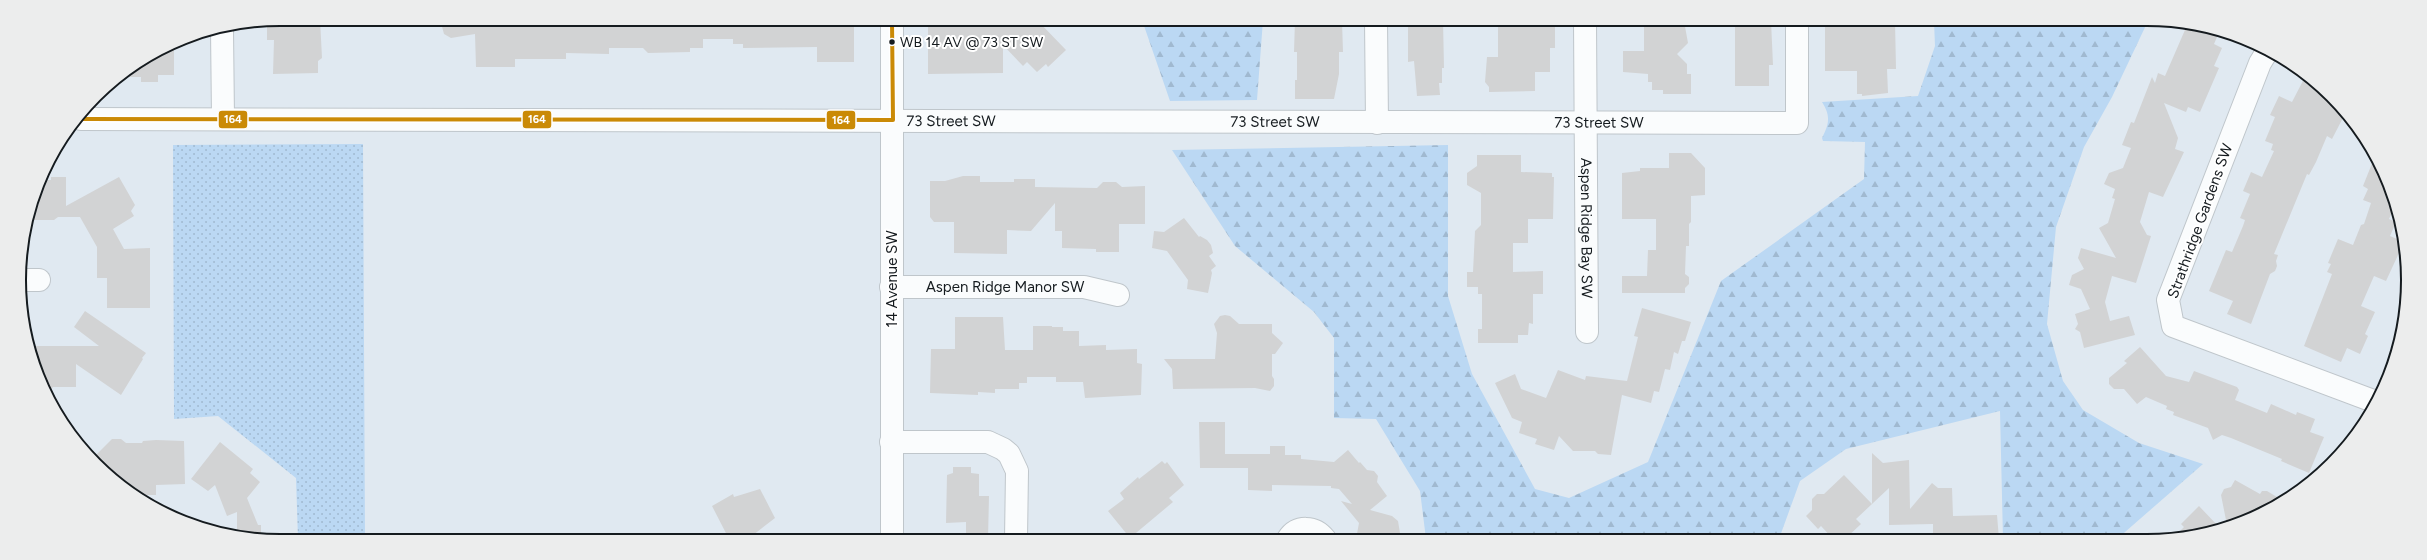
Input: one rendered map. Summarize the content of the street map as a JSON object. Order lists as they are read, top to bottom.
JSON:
{
  "streets": {
    "street": [
      "73 Street SW",
      "Strathridge Gardens SW",
      "Aspen Ridge Bay SW",
      "14 Avenue SW",
      "Aspen Ridge Manor SW"
    ]
  },
  "crossings": [
    ["73 Street SW", "Aspen Ridge Bay SW"],
    ["73 Street SW", "14 Avenue SW"],
    ["14 Avenue SW", "Aspen Ridge Manor SW"]
  ],
  "places": ["WB 14 AV @ 73 ST SW"],
  "lines": ["transit line 164"]
}
